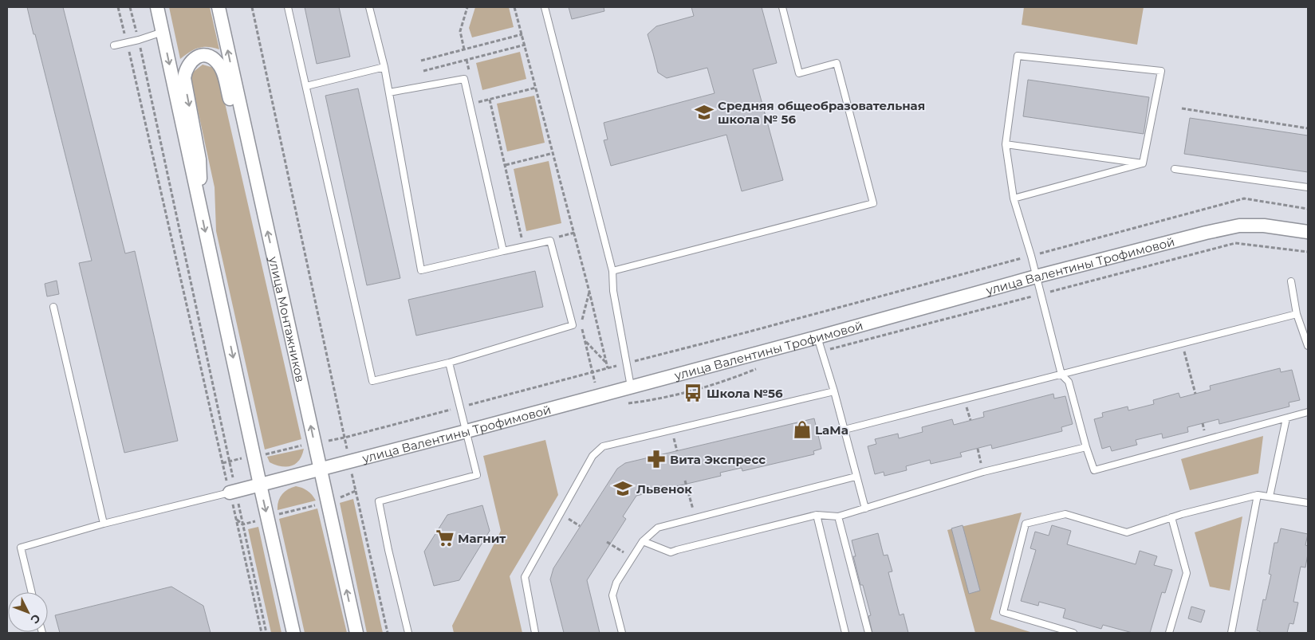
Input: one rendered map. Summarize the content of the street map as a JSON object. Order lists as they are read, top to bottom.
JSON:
{
  "streets": {
    "street": ["улица Валентины Трофимовой", "улица Монтажников"]
  },
  "crossings": [
    ["улица Валентины Трофимовой", "улица Монтажников"]
  ],
  "places": {
    "school or university": ["Средняя общеобразовательная школа № 56", "Львенок"],
    "bus stop": ["Школа №56"],
    "shop": ["LaMa"],
    "pharmacy": ["Вита Экспресс"],
    "supermarket": ["Магнит"]
  },
  "north": "bottom right"
}
